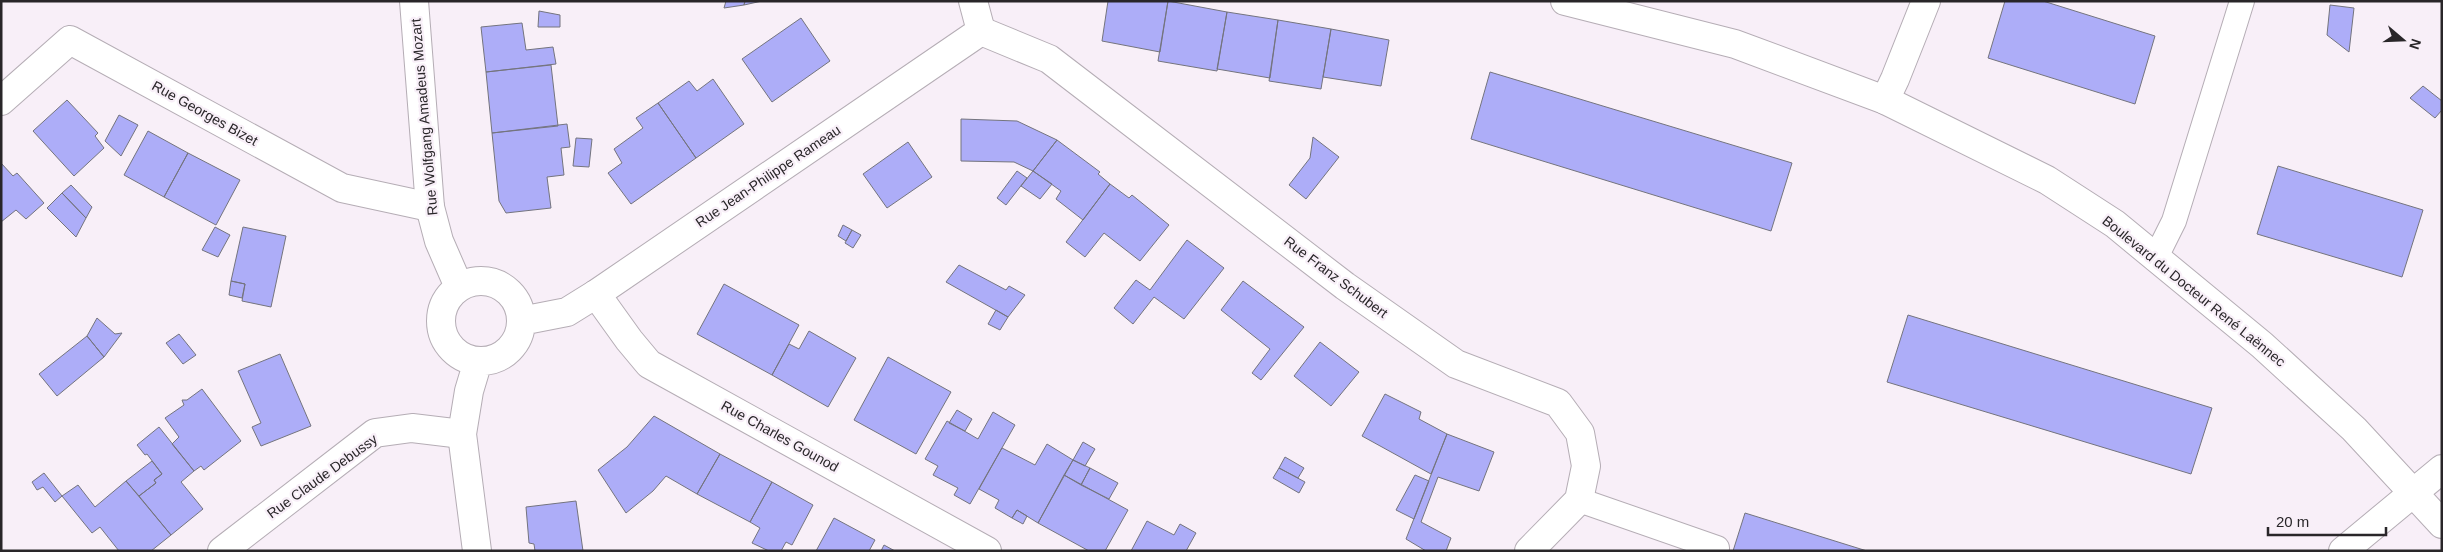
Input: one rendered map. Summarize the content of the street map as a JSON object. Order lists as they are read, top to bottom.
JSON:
{
  "streets": {
    "street": [
      "Rue Georges Bizet",
      "Rue Wolfgang Amadeus Mozart",
      "Rue Jean-Philippe Rameau",
      "Rue Franz Schubert",
      "Boulevard du Docteur René Laënnec",
      "Rue Charles Gounod",
      "Rue Claude Debussy"
    ]
  },
  "crossings": [
    ["Rue Georges Bizet", "Rue Wolfgang Amadeus Mozart"],
    ["Rue Wolfgang Amadeus Mozart", "Rue Jean-Philippe Rameau"],
    ["Rue Jean-Philippe Rameau", "Rue Franz Schubert"],
    ["Rue Jean-Philippe Rameau", "Rue Charles Gounod"]
  ],
  "scale_bar": "20 m",
  "north": "right"
}
